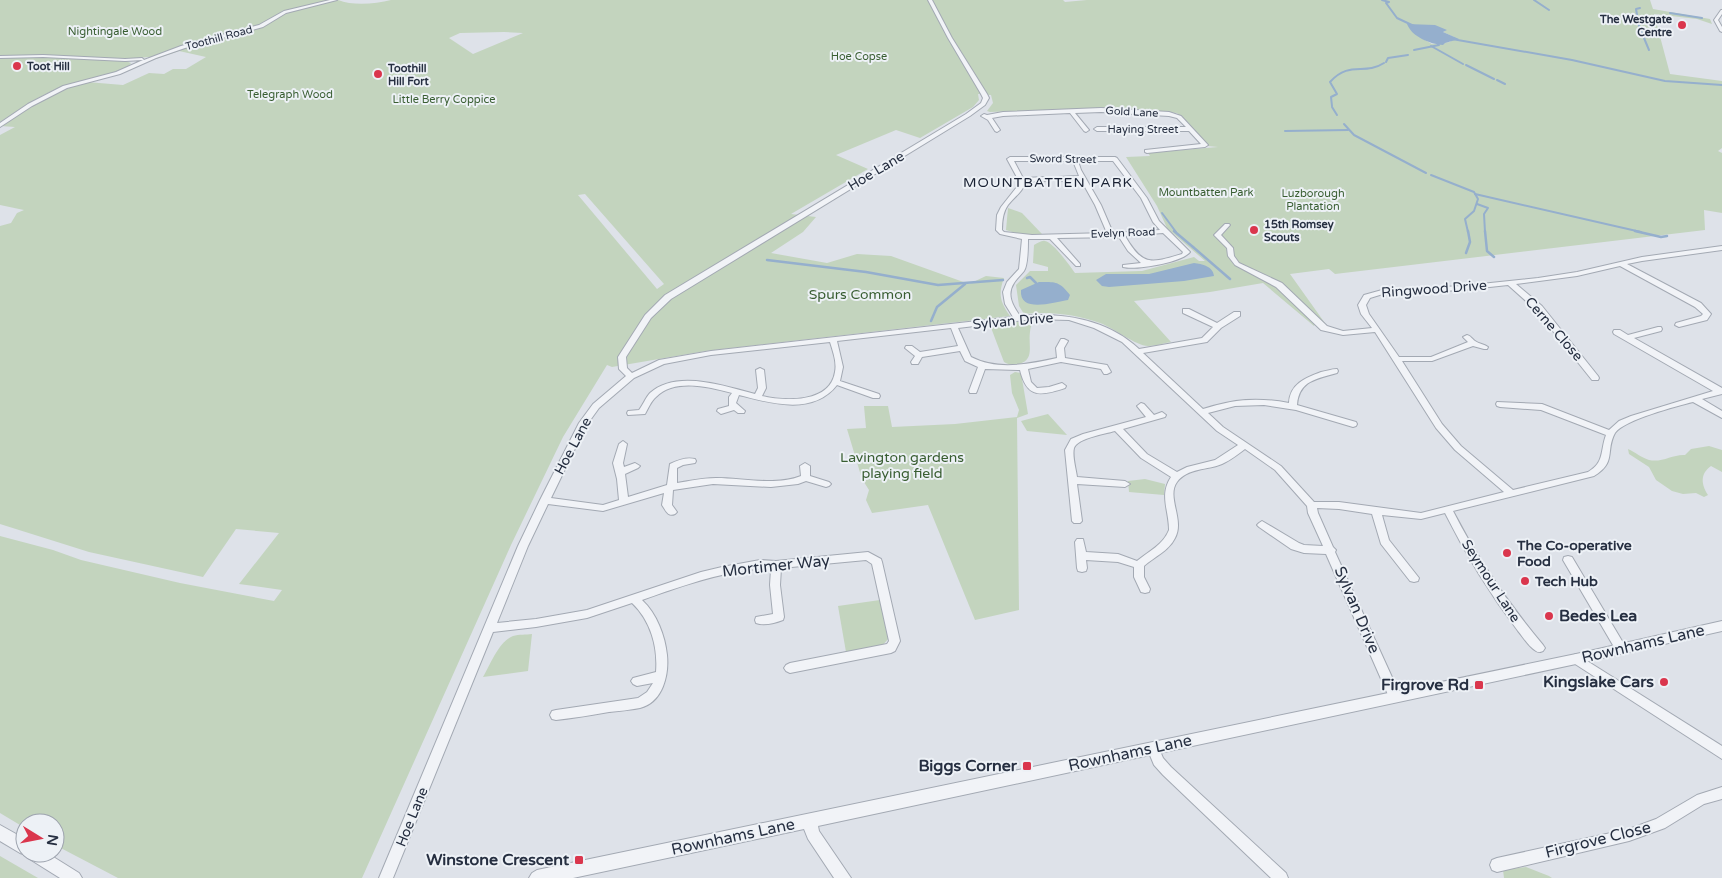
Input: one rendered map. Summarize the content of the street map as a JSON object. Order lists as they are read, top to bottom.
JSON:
{
  "streets": {
    "street": [
      "Toothill Road",
      "Gold Lane",
      "Haying Street",
      "Sword Street",
      "Hoe Lane",
      "Evelyn Road",
      "Ringwood Drive",
      "Sylvan Drive",
      "Cerne Close",
      "Mortimer Way",
      "Seymour Lane",
      "Rownhams Lane",
      "Firgrove Close"
    ]
  },
  "crossings": [
    ["Gold Lane", "Haying Street"],
    ["Sword Street", "Evelyn Road"],
    ["Hoe Lane", "Sylvan Drive"],
    ["Hoe Lane", "Mortimer Way"],
    ["Ringwood Drive", "Cerne Close"],
    ["Sylvan Drive", "Rownhams Lane"]
  ],
  "districts": ["MOUNTBATTEN PARK"],
  "parks": [
    "Nightingale Wood",
    "Hoe Copse",
    "Telegraph Wood",
    "Little Berry Coppice",
    "Mountbatten Park",
    "Luzborough Plantation",
    "Spurs Common",
    "Lavington gardens playing field"
  ],
  "places": {
    "other": [
      "The Westgate Centre",
      "Toot Hill",
      "Toothill Hill Fort",
      "15th Romsey Scouts",
      "The Co-operative Food",
      "Tech Hub",
      "Bedes Lea",
      "Kingslake Cars"
    ],
    "transit": ["Firgrove Rd", "Biggs Corner", "Winstone Crescent"]
  },
  "north": "right"
}
